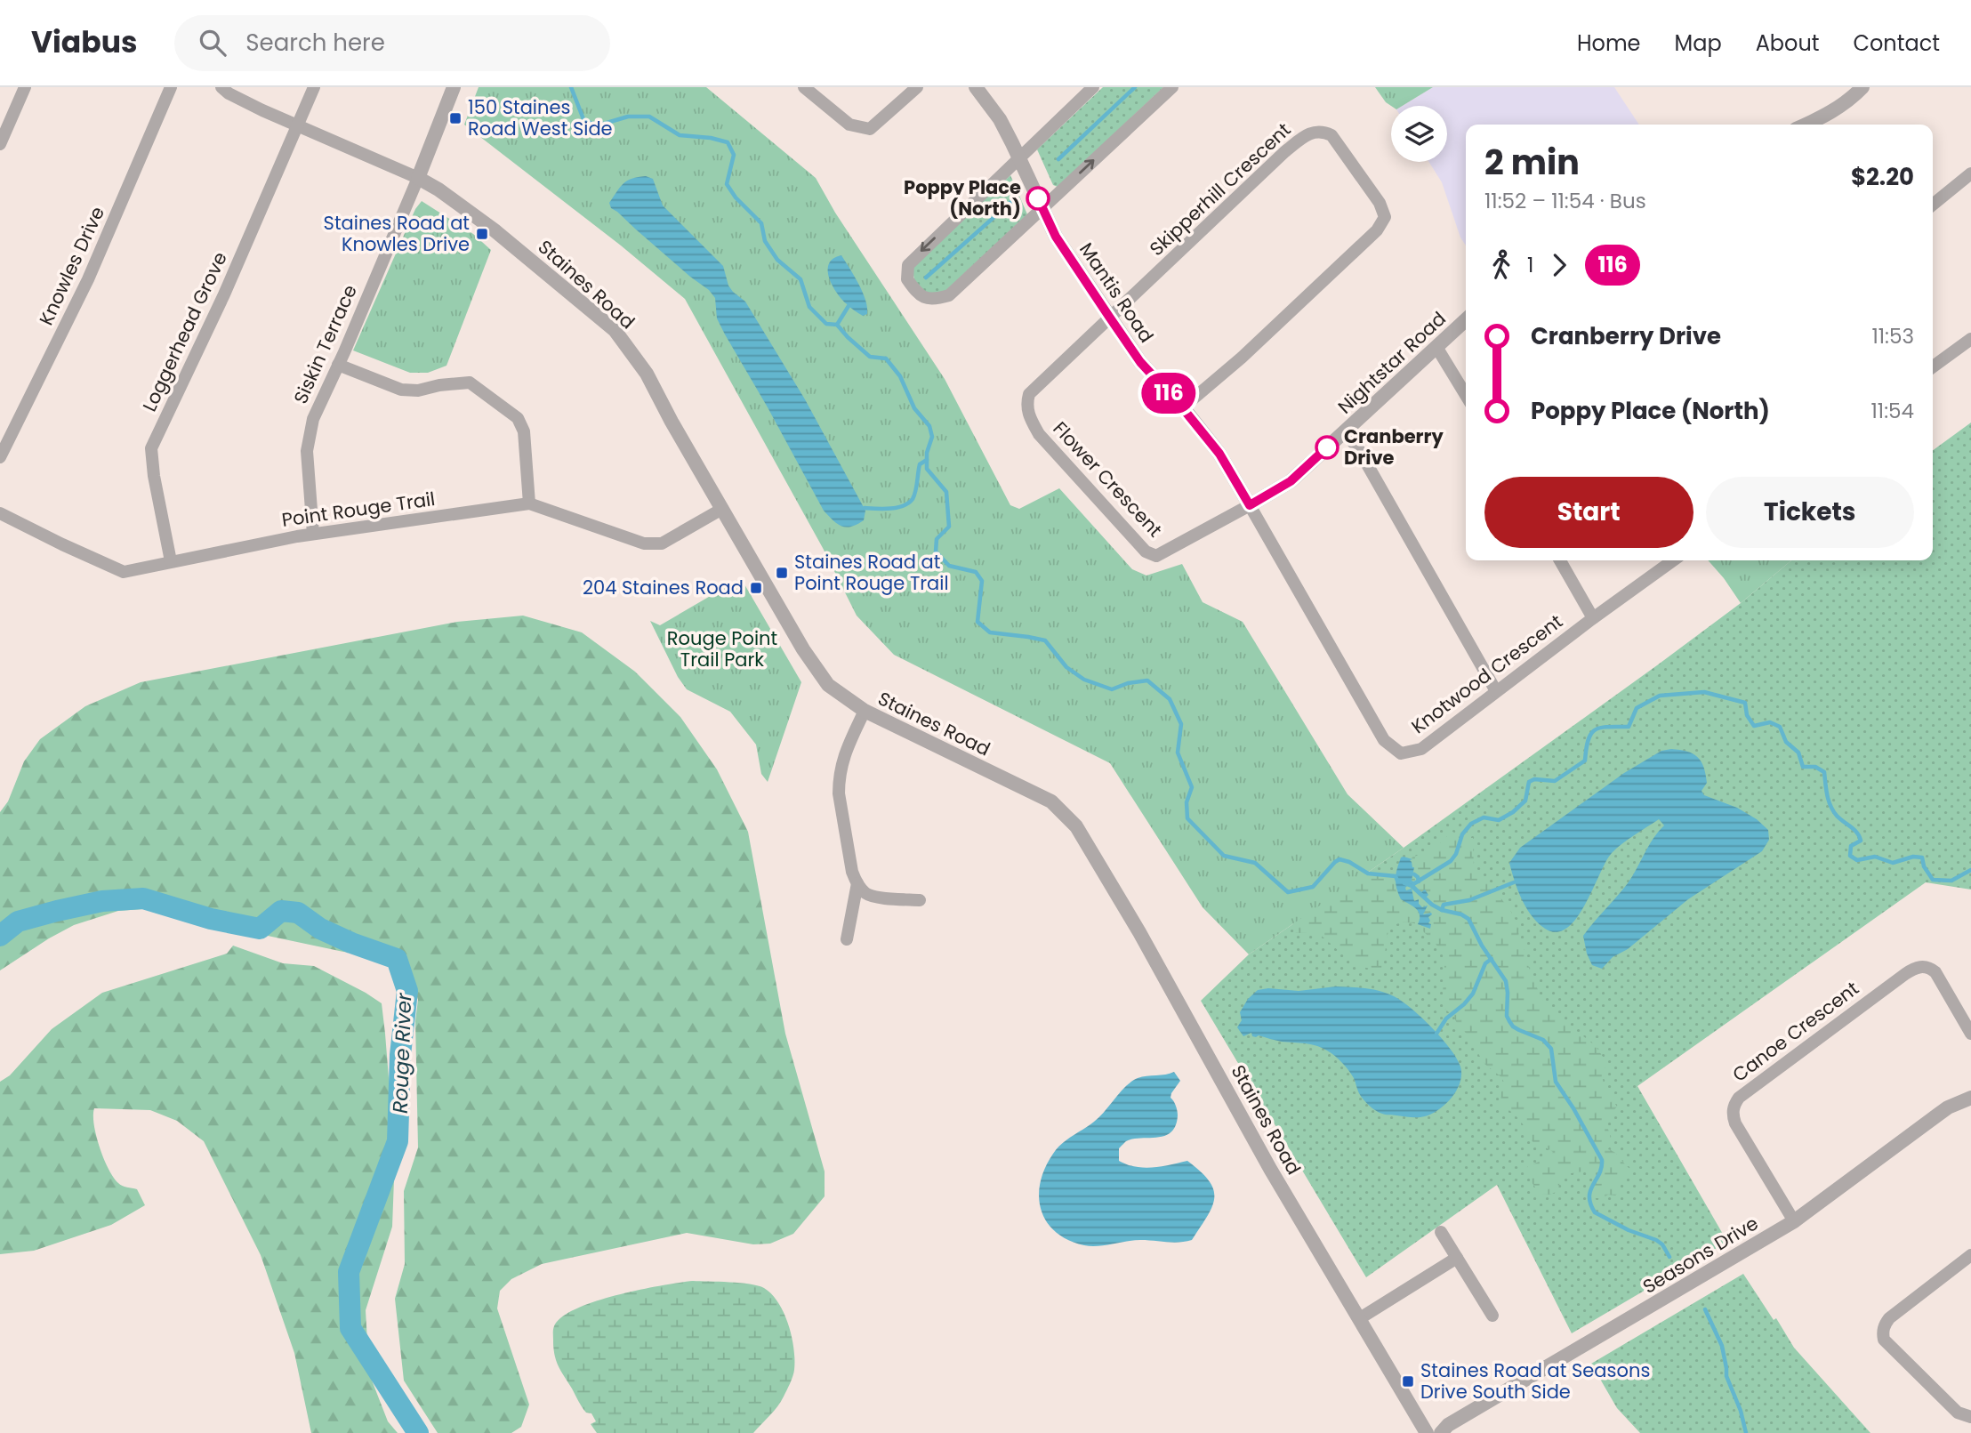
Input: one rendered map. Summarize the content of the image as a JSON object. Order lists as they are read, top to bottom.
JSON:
{
  "streets": {
    "street": [
      "Skipperhill Crescent",
      "Knowles Drive",
      "Staines Road",
      "Mantis Road",
      "Loggerhead Grove",
      "Siskin Terrace",
      "Nightstar Road",
      "Flower Crescent",
      "Point Rouge Trail",
      "Knotwood Crescent",
      "Canoe Crescent",
      "Seasons Drive"
    ]
  },
  "crossings": [
    ["Skipperhill Crescent", "Mantis Road"],
    ["Skipperhill Crescent", "Flower Crescent"],
    ["Staines Road", "Siskin Terrace"],
    ["Staines Road", "Point Rouge Trail"],
    ["Mantis Road", "Nightstar Road"],
    ["Mantis Road", "Flower Crescent"],
    ["Mantis Road", "Knotwood Crescent"],
    ["Loggerhead Grove", "Point Rouge Trail"],
    ["Siskin Terrace", "Point Rouge Trail"],
    ["Nightstar Road", "Flower Crescent"],
    ["Nightstar Road", "Knotwood Crescent"],
    ["Flower Crescent", "Knotwood Crescent"],
    ["Canoe Crescent", "Seasons Drive"]
  ],
  "water": ["Rouge River"],
  "parks": ["Rouge Point Trail Park"],
  "places": {
    "transit": [
      "150 Staines Road West Side",
      "Staines Road at Knowles Drive",
      "Staines Road at Point Rouge Trail",
      "204 Staines Road",
      "Staines Road at Seasons Drive South Side"
    ],
    "other": ["Poppy Place (North)", "Cranberry Drive"]
  },
  "lines": ["bus line 116"],
  "page": {
    "header": "Viabus",
    "search": "Search here",
    "nav": [
      "Home",
      "Map",
      "About",
      "Contact"
    ],
    "on_map": "116",
    "heading": ["2 min", "11:52 – 11:54 · Bus", "$2.20"],
    "legs": ["1", "116"],
    "list": [
      {
        "name": "Cranberry Drive",
        "value": "11:53"
      },
      {
        "name": "Poppy Place (North)",
        "value": "11:54"
      }
    ],
    "buttons": ["Start", "Tickets"]
  }
}
